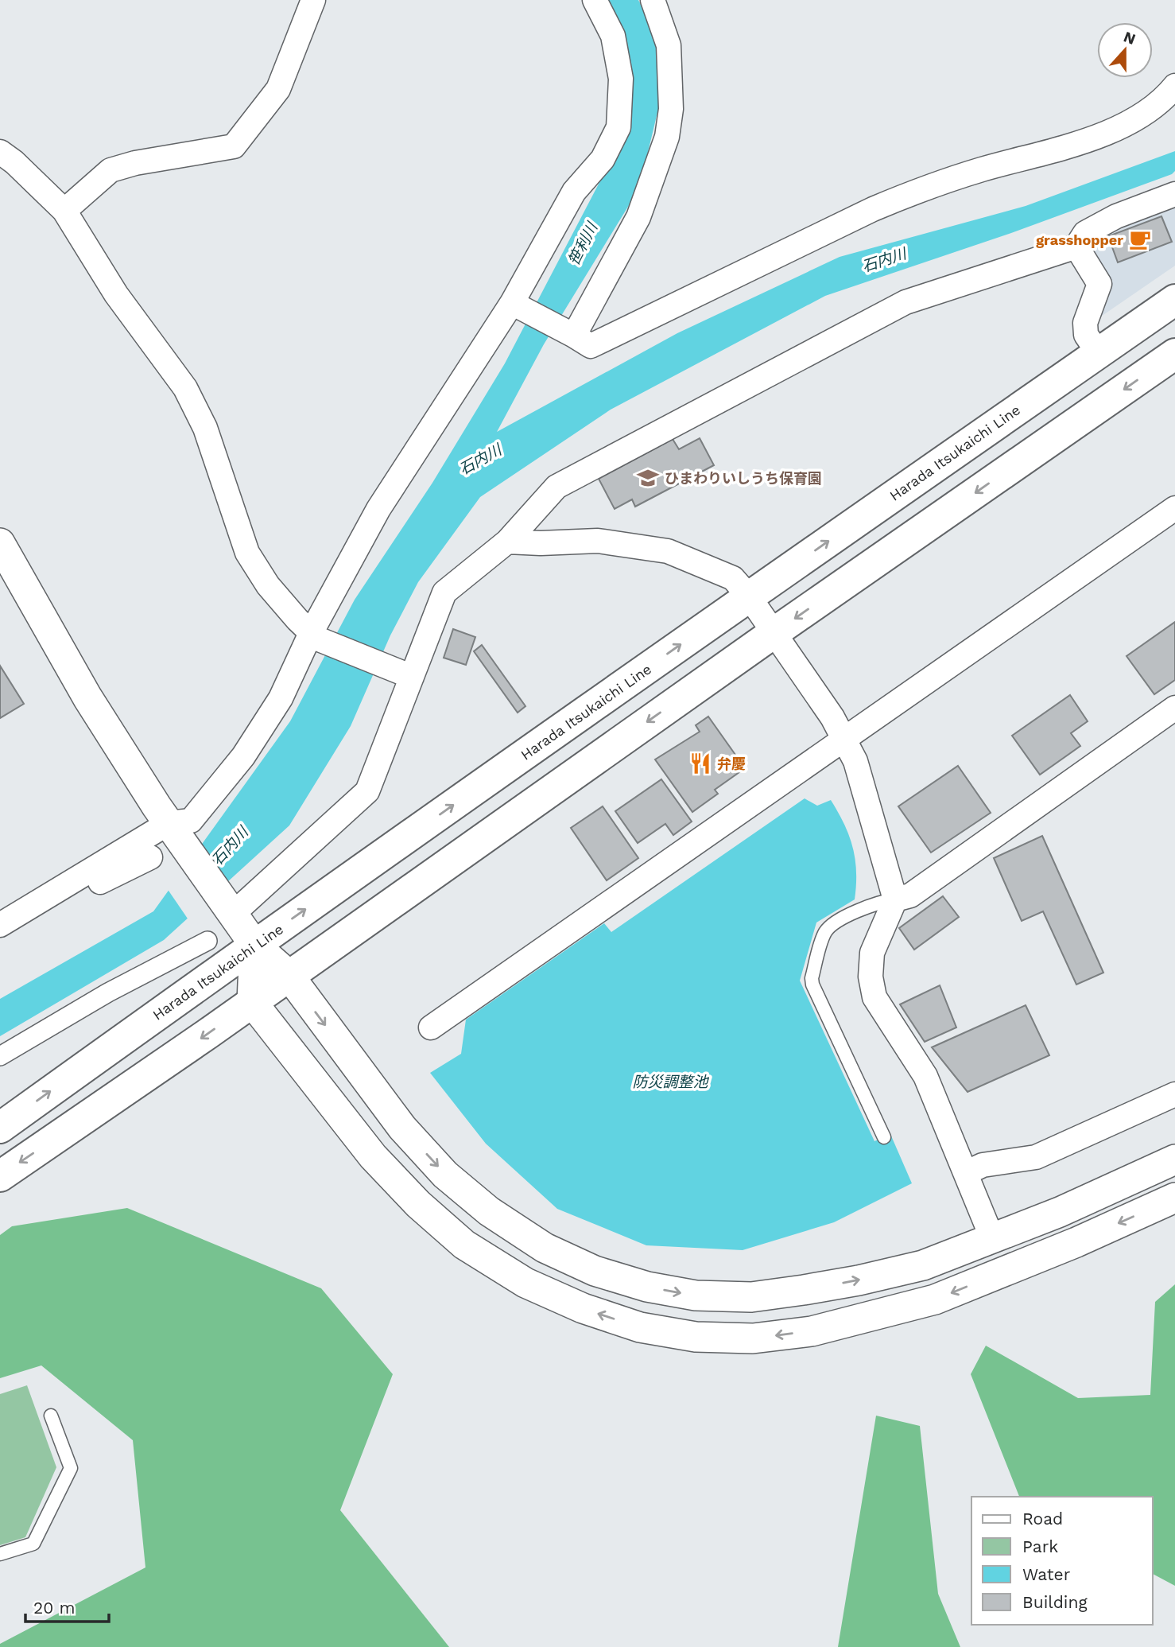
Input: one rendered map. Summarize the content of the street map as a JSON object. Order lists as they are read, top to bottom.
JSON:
{
  "streets": {
    "main road": ["Harada Itsukaichi Line"]
  },
  "water": ["笹利川", "石内川", "防災調整池"],
  "places": {
    "cafe": ["grasshopper"],
    "school or university": ["ひまわりいしうち保育園"],
    "restaurant": ["弁慶"]
  },
  "legend": [
    "Road",
    "Park",
    "Water",
    "Building"
  ],
  "scale_bar": "20 m",
  "north": "top"
}
